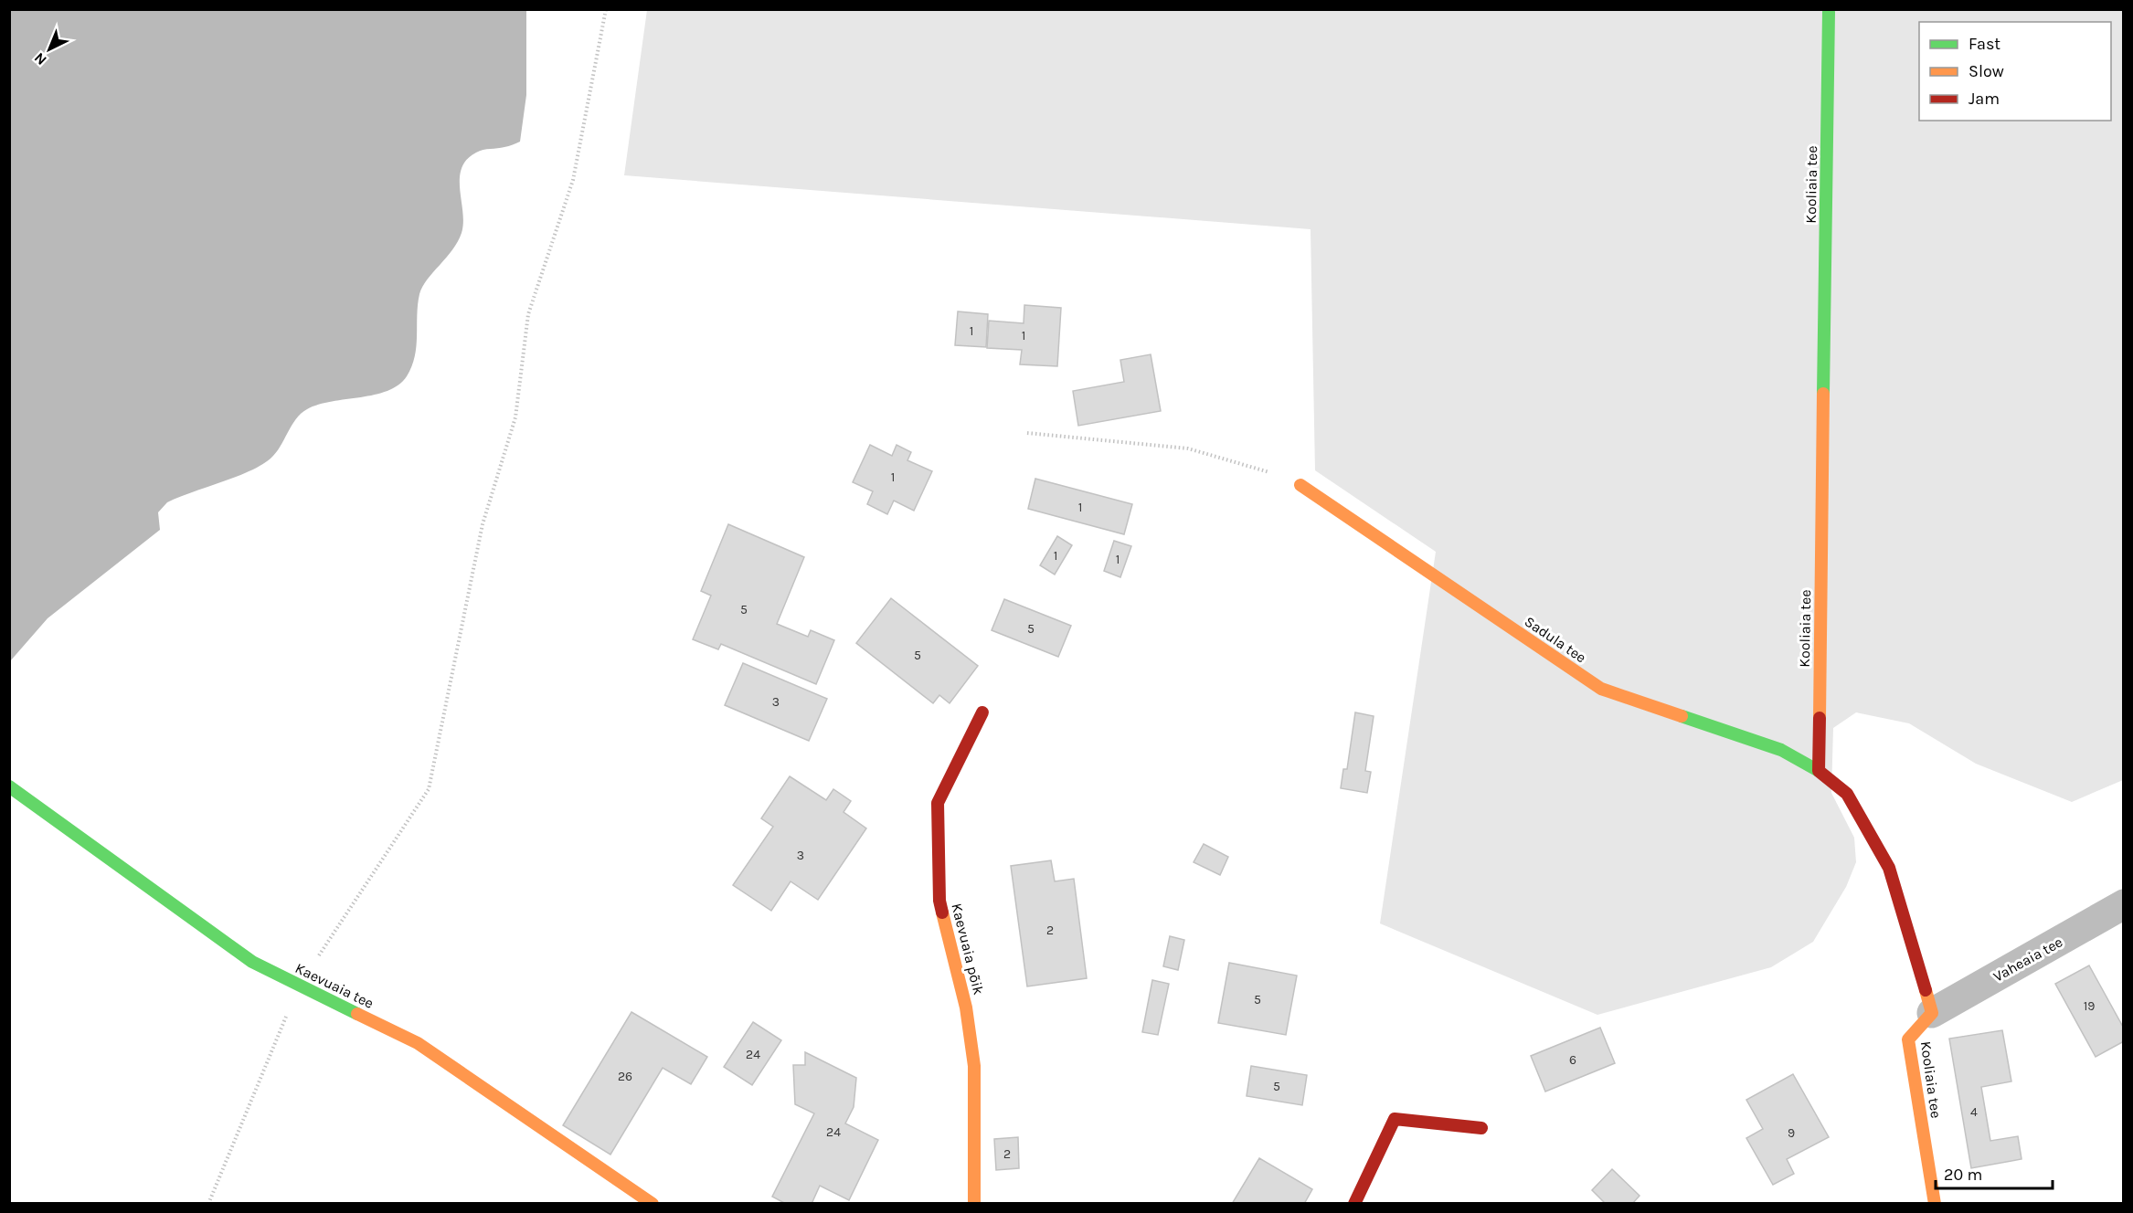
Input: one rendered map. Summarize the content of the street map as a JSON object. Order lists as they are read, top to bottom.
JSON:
{
  "streets": {
    "street": [
      "Kooliaia tee",
      "Sadula tee",
      "Kaevuaia põik",
      "Vaheaia tee",
      "Kaevuaia tee"
    ]
  },
  "crossings": [
    ["Kooliaia tee", "Sadula tee"],
    ["Kooliaia tee", "Vaheaia tee"]
  ],
  "house_numbers": [
    "1",
    "1",
    "1",
    "1",
    "1",
    "1",
    "5",
    "5",
    "5",
    "3",
    "3",
    "2",
    "5",
    "19",
    "24",
    "6",
    "26",
    "5",
    "4",
    "24",
    "9",
    "2"
  ],
  "legend": ["Fast", "Slow", "Jam"],
  "scale_bar": "20 m",
  "north": "bottom left"
}
